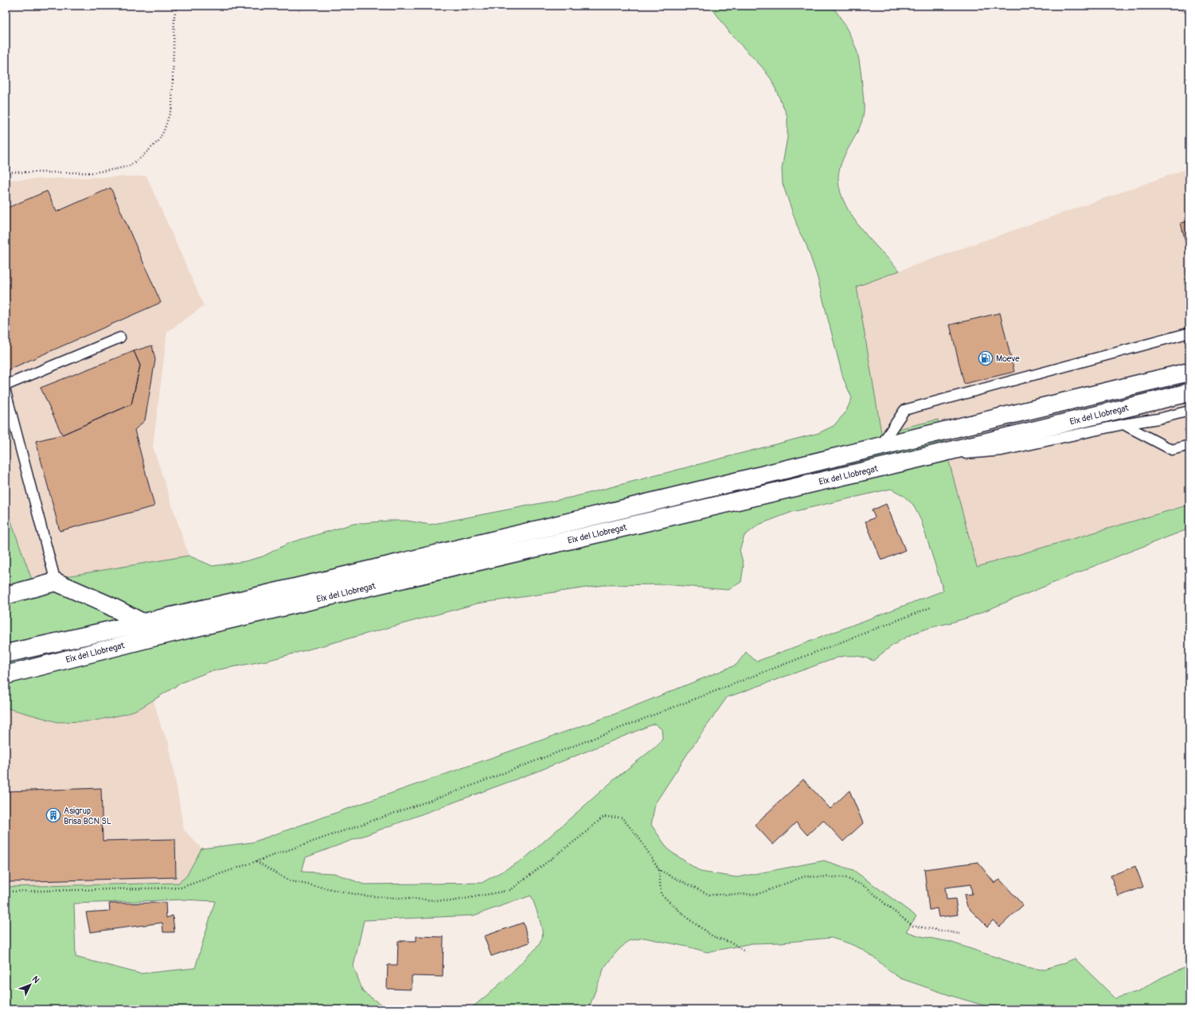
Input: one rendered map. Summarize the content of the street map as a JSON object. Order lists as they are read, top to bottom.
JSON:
{
  "streets": {
    "main road": ["Eix del Llobregat"]
  },
  "places": {
    "fuel station": ["Moeve"],
    "building": ["Asigrup Brisa BCN SL"]
  },
  "north": "top right"
}
